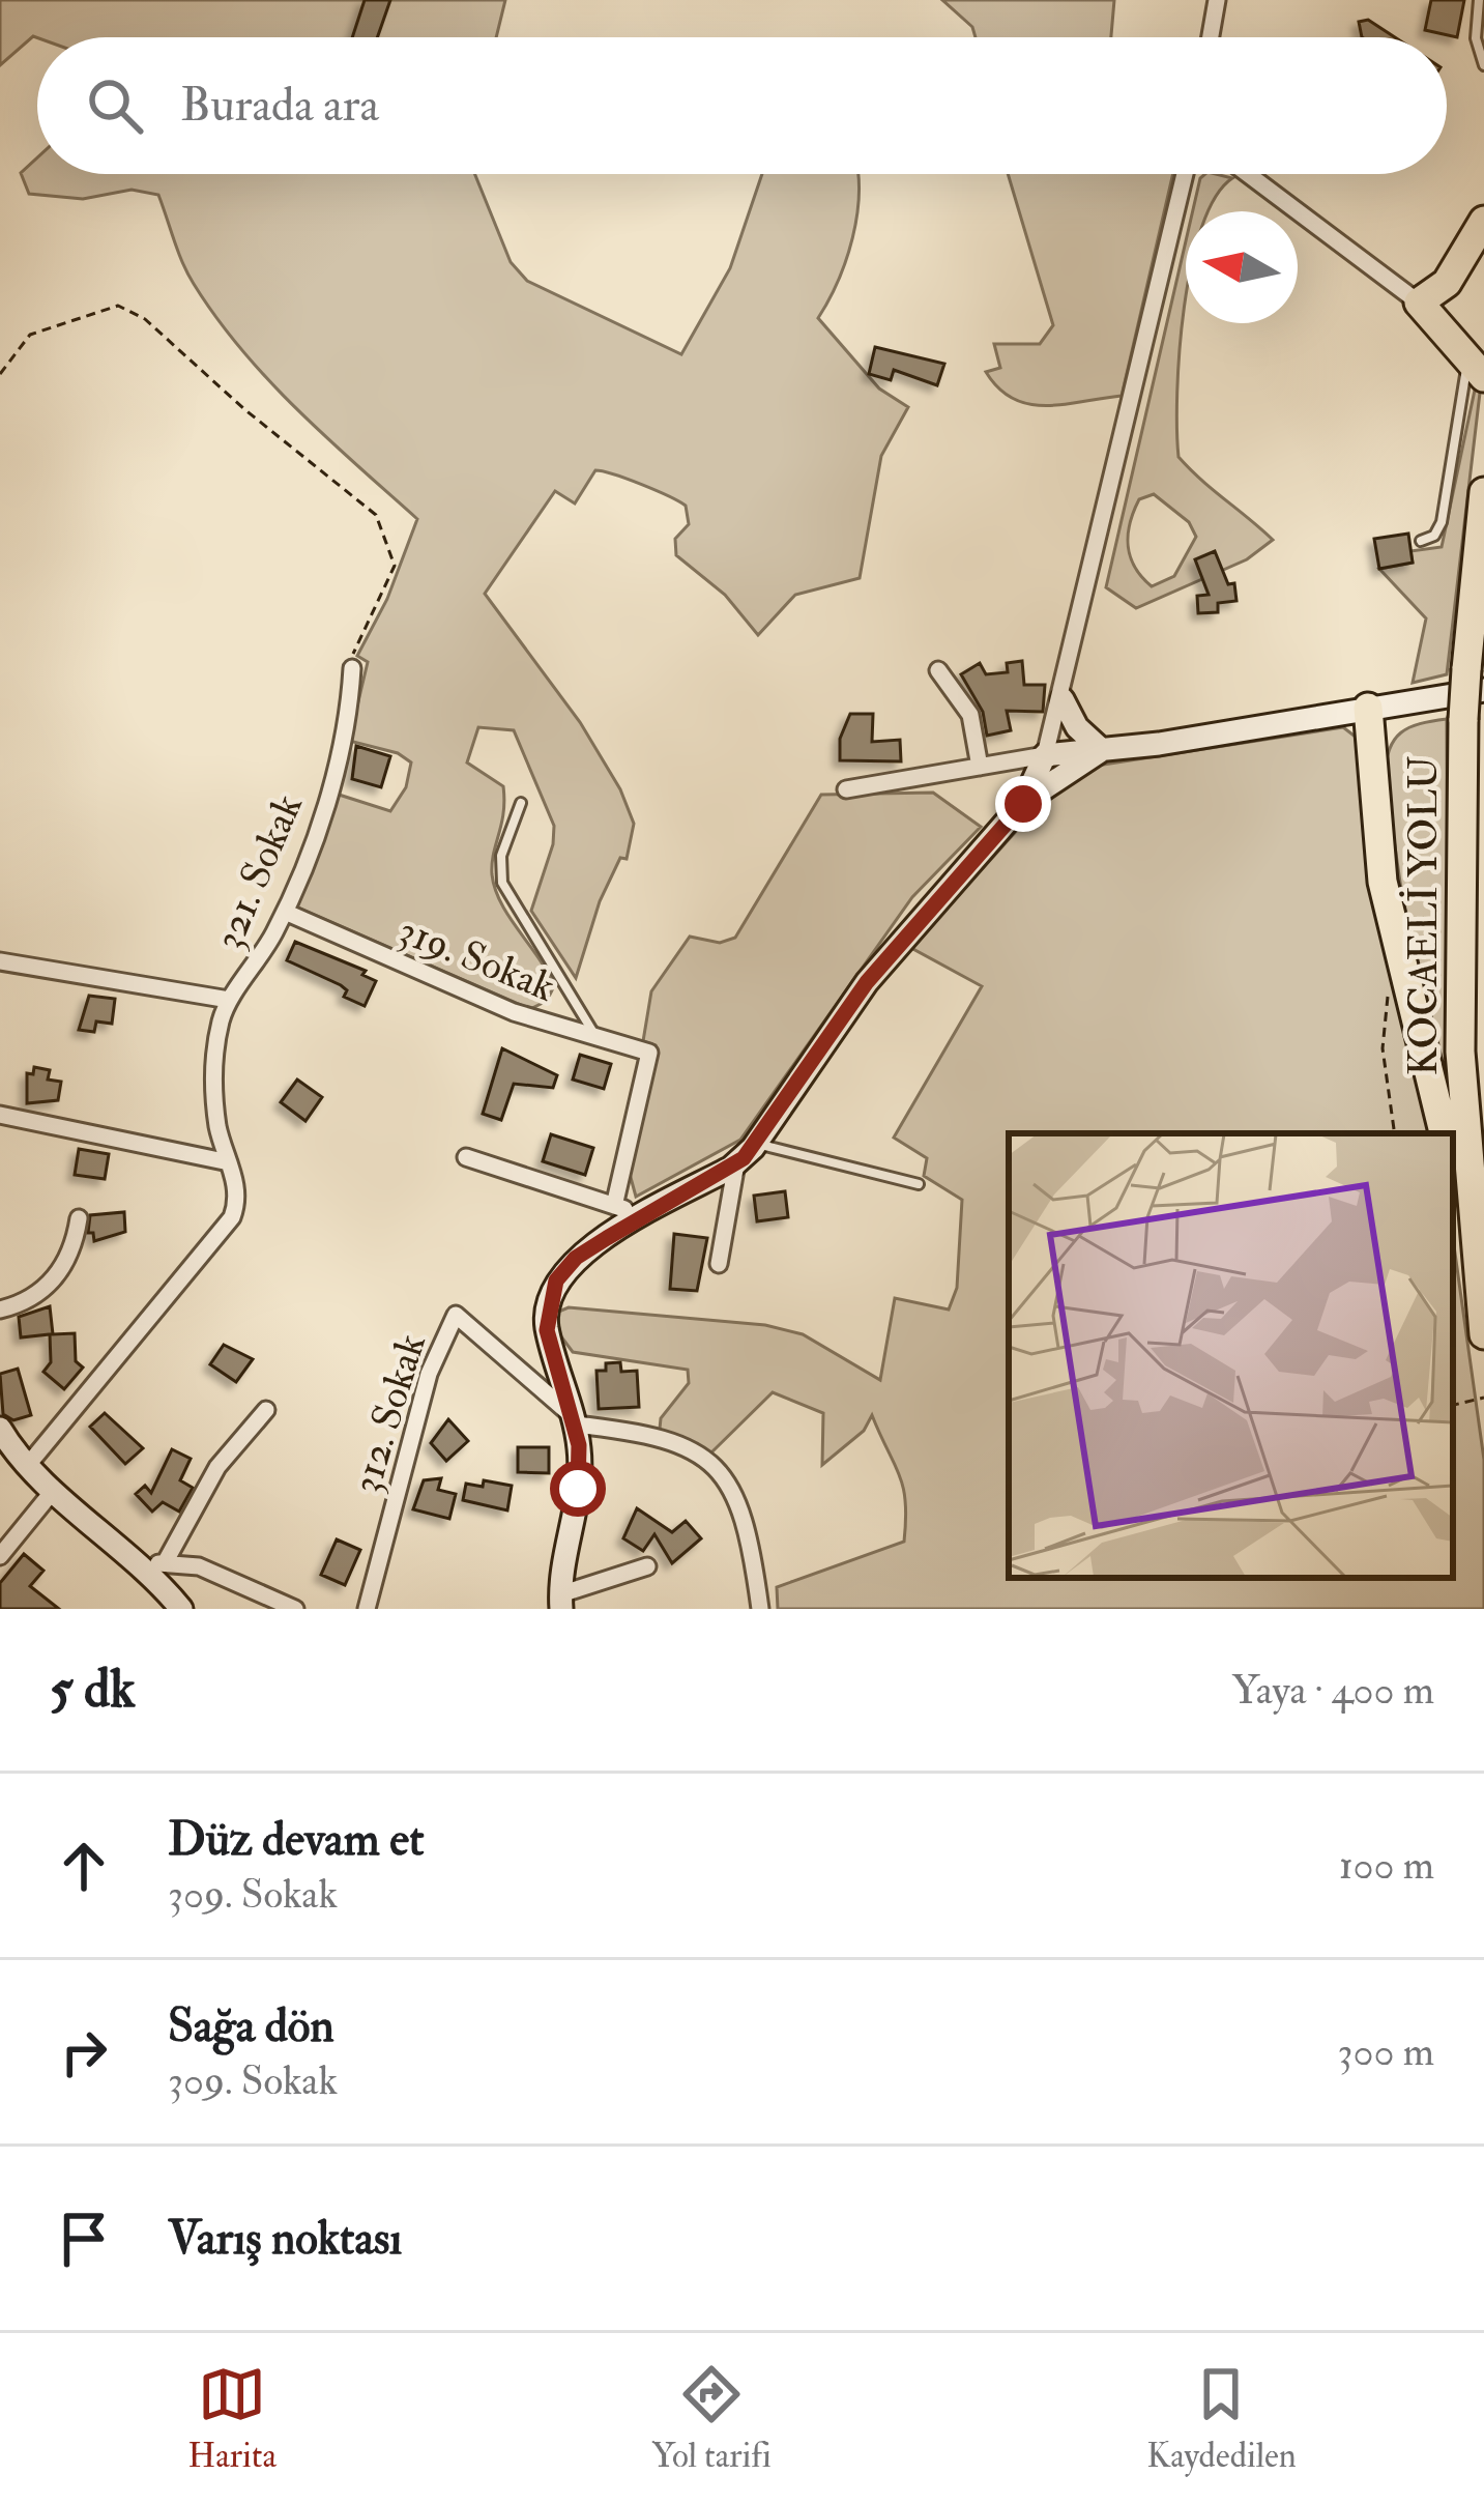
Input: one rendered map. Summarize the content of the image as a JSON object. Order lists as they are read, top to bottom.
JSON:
{
  "streets": {
    "highway": ["KOCAELİ YOLU"],
    "street": ["321. Sokak", "319. Sokak", "312. Sokak"]
  },
  "crossings": [
    ["321. Sokak", "319. Sokak"]
  ],
  "north": "left",
  "page": {
    "search": "Burada ara",
    "heading": ["5 dk", "Yaya · 400 m"],
    "list": [
      ["Düz devam et", "309. Sokak", "100 m"],
      ["Sağa dön", "309. Sokak", "300 m"],
      "Varış noktası"
    ],
    "nav": ["Harita", "Yol tarifi", "Kaydedilen"]
  }
}
